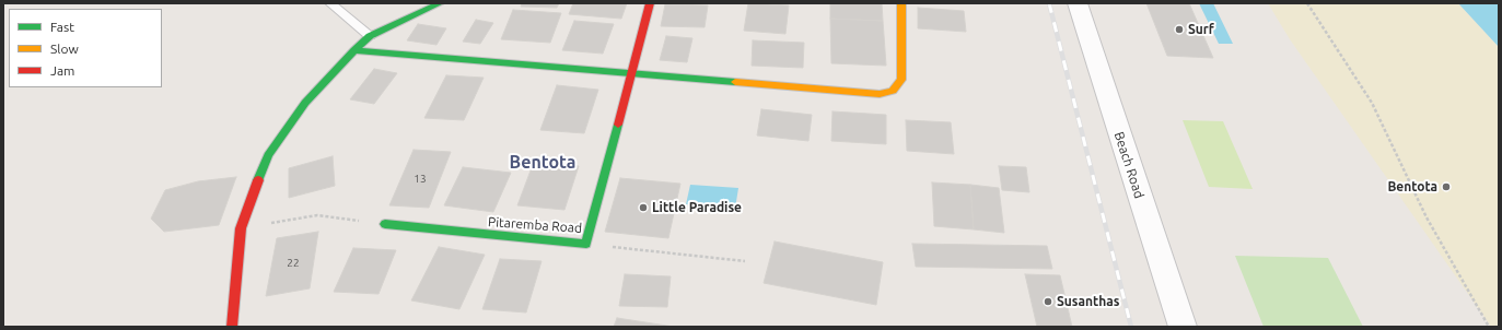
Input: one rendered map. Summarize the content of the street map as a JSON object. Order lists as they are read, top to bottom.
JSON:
{
  "streets": {
    "street": ["Beach Road", "Pitaremba Road"]
  },
  "districts": ["Bentota"],
  "places": [
    "Surf",
    "Bentota",
    "Little Paradise",
    "Susanthas"
  ],
  "house_numbers": ["13", "22"],
  "legend": ["Fast", "Slow", "Jam"]
}
